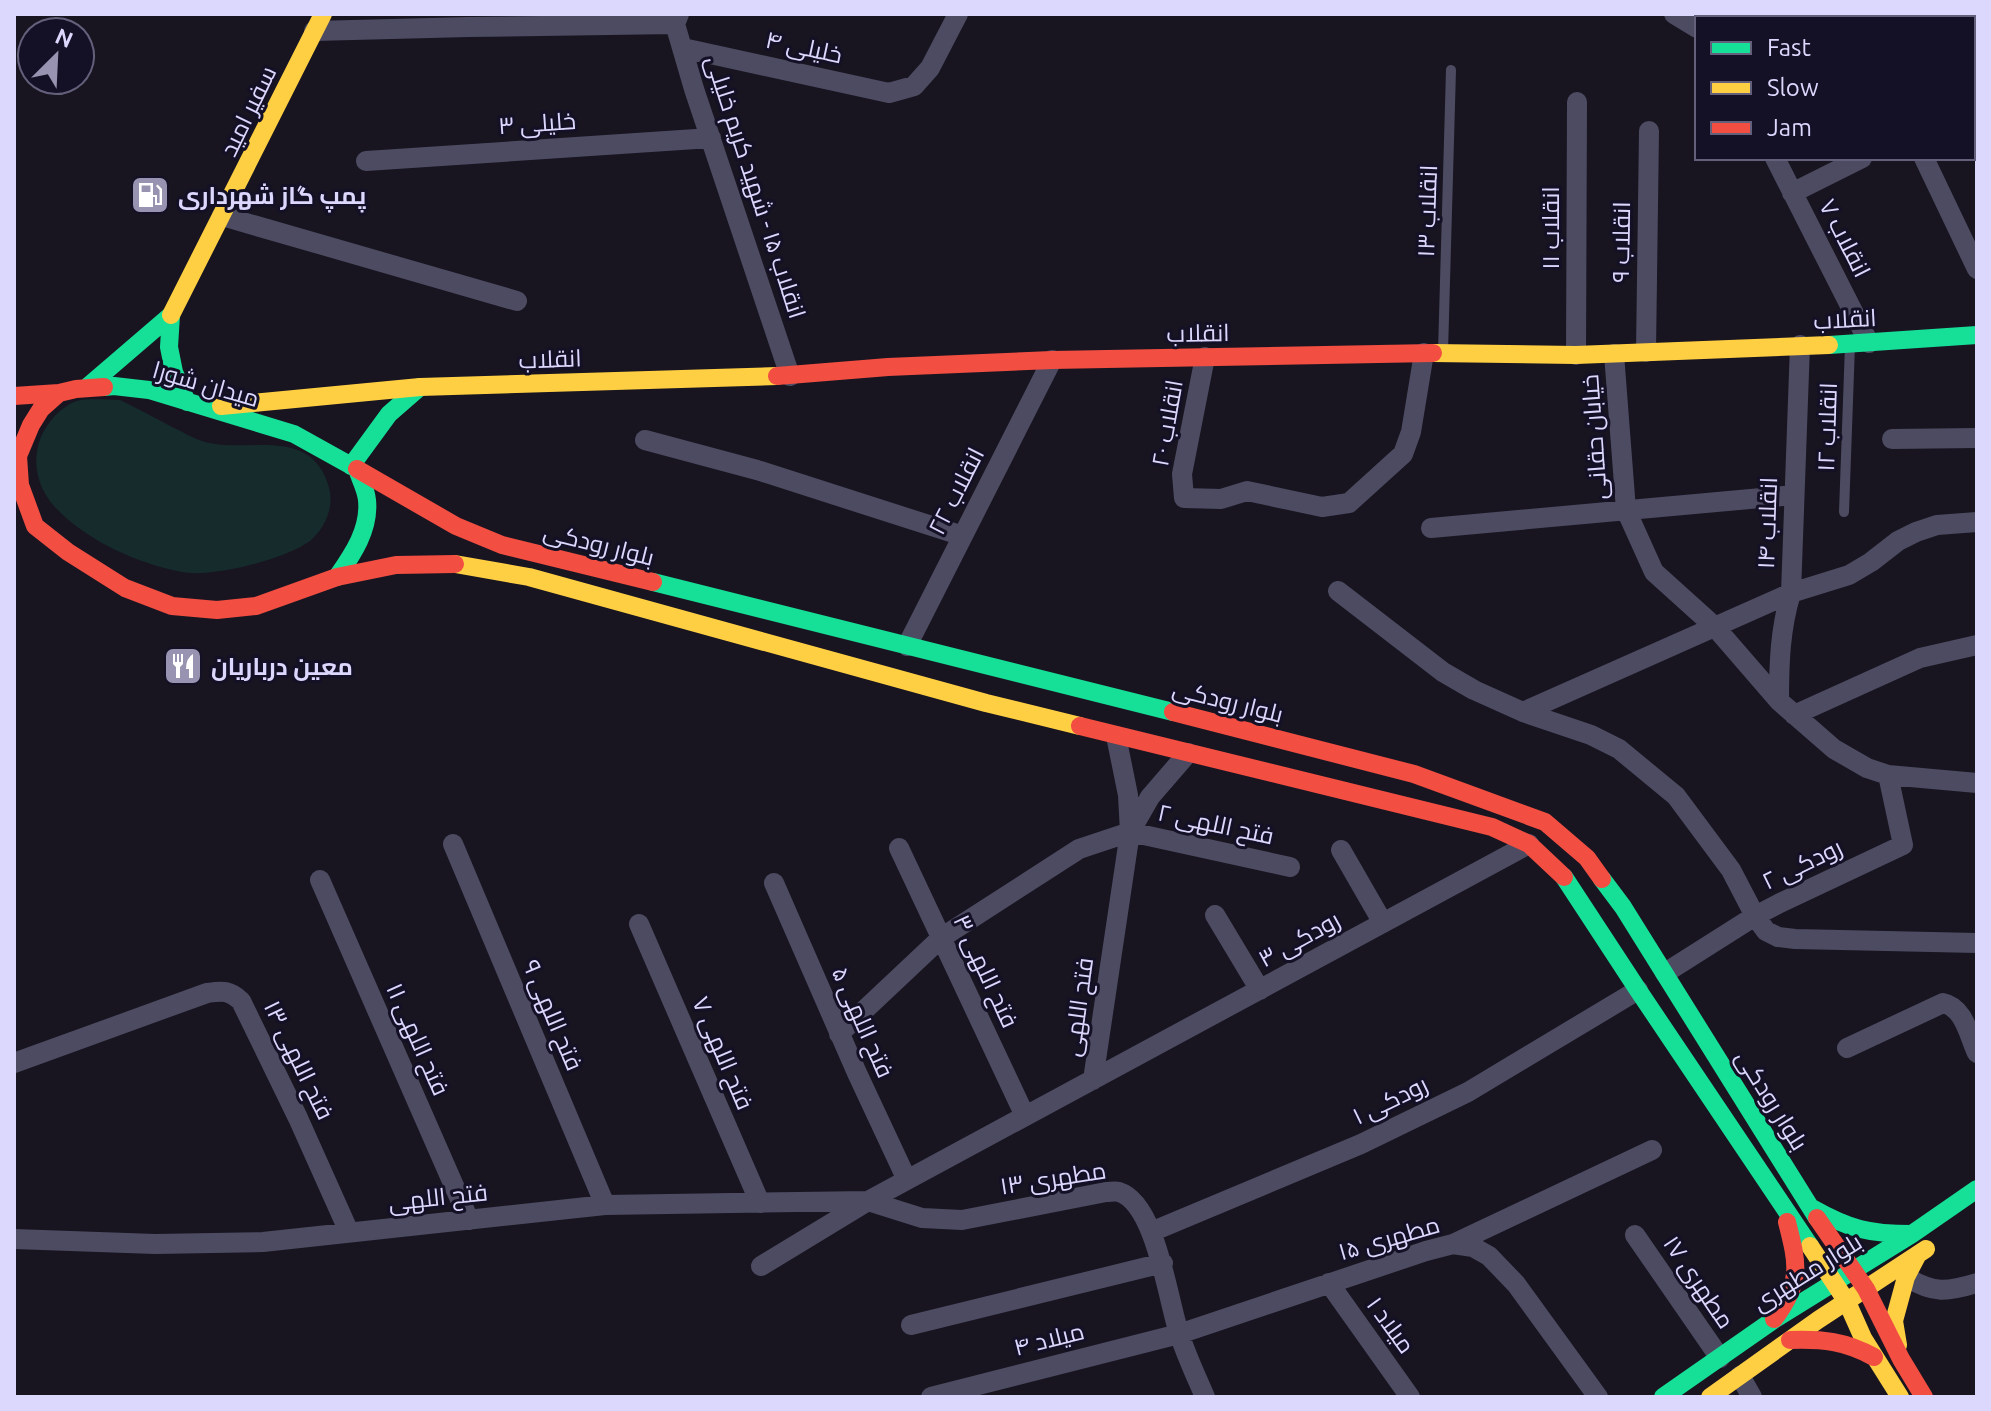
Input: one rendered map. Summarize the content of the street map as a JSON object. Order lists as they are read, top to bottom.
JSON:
{
  "streets": {
    "main road": [
      "سفیر امید",
      "انقلاب",
      "میدان شورا",
      "بلوار رودکی",
      "بلوار مطهری"
    ],
    "street": [
      "خلیلی ۴",
      "خلیلی ۳",
      "انقلاب ۱۵ - شهید کریم خلیلی",
      "انقلاب ۱۱",
      "انقلاب ۷",
      "انقلاب ۹",
      "انقلاب ۲۰",
      "خیابان حقانی",
      "انقلاب ۲۲",
      "انقلاب ۱۴",
      "فتح اللهی ۲",
      "رودکی ۲",
      "رودکی ۳",
      "فتح اللهی ۳",
      "فتح اللهی",
      "فتح اللهی ۹",
      "فتح اللهی ۵",
      "فتح اللهی ۱۱",
      "فتح اللهی ۷",
      "فتح اللهی ۱۳",
      "رودکی ۱",
      "مطهری ۱۳",
      "مطهری ۱۵",
      "مطهری ۱۷",
      "میلاد ۱",
      "میلاد ۴"
    ],
    "lane": ["انقلاب ۱۳", "انقلاب ۱۲"]
  },
  "crossings": [
    ["خلیلی ۴", "انقلاب ۱۵ - شهید کریم خلیلی"],
    ["سفیر امید", "انقلاب"],
    ["سفیر امید", "میدان شورا"],
    ["خلیلی ۳", "انقلاب ۱۵ - شهید کریم خلیلی"],
    ["انقلاب ۱۵ - شهید کریم خلیلی", "انقلاب"],
    ["انقلاب ۱۳", "انقلاب"],
    ["انقلاب ۱۳", "انقلاب ۲۰"],
    ["انقلاب ۱۱", "انقلاب"],
    ["انقلاب ۷", "انقلاب"],
    ["انقلاب ۷", "انقلاب ۱۲"],
    ["انقلاب ۹", "انقلاب"],
    ["انقلاب", "میدان شورا"],
    ["انقلاب", "انقلاب ۲۰"],
    ["انقلاب", "انقلاب ۱۲"],
    ["انقلاب", "خیابان حقانی"],
    ["انقلاب", "انقلاب ۲۲"],
    ["انقلاب", "انقلاب ۱۴"],
    ["میدان شورا", "بلوار رودکی"],
    ["خیابان حقانی", "انقلاب ۱۴"],
    ["خیابان حقانی", "رودکی ۲"],
    ["انقلاب ۲۲", "بلوار رودکی"],
    ["بلوار رودکی", "رودکی ۲"],
    ["بلوار رودکی", "رودکی ۳"],
    ["بلوار رودکی", "رودکی ۱"],
    ["بلوار رودکی", "بلوار مطهری"],
    ["فتح اللهی ۲", "فتح اللهی"],
    ["رودکی ۳", "فتح اللهی"],
    ["فتح اللهی ۳", "فتح اللهی"],
    ["فتح اللهی", "فتح اللهی ۹"],
    ["فتح اللهی", "فتح اللهی ۵"],
    ["فتح اللهی", "فتح اللهی ۱۱"],
    ["فتح اللهی", "فتح اللهی ۷"],
    ["فتح اللهی", "فتح اللهی ۱۳"],
    ["فتح اللهی", "مطهری ۱۳"],
    ["رودکی ۱", "مطهری ۱۳"],
    ["مطهری ۱۳", "مطهری ۱۵"],
    ["مطهری ۱۳", "میلاد ۴"],
    ["مطهری ۱۵", "میلاد ۱"],
    ["مطهری ۱۵", "میلاد ۴"],
    ["بلوار مطهری", "مطهری ۱۷"]
  ],
  "places": {
    "fuel station": ["پمپ گاز شهرداری"],
    "restaurant": ["معین درباریان"]
  },
  "legend": ["Fast", "Slow", "Jam"],
  "north": "top right"
}
